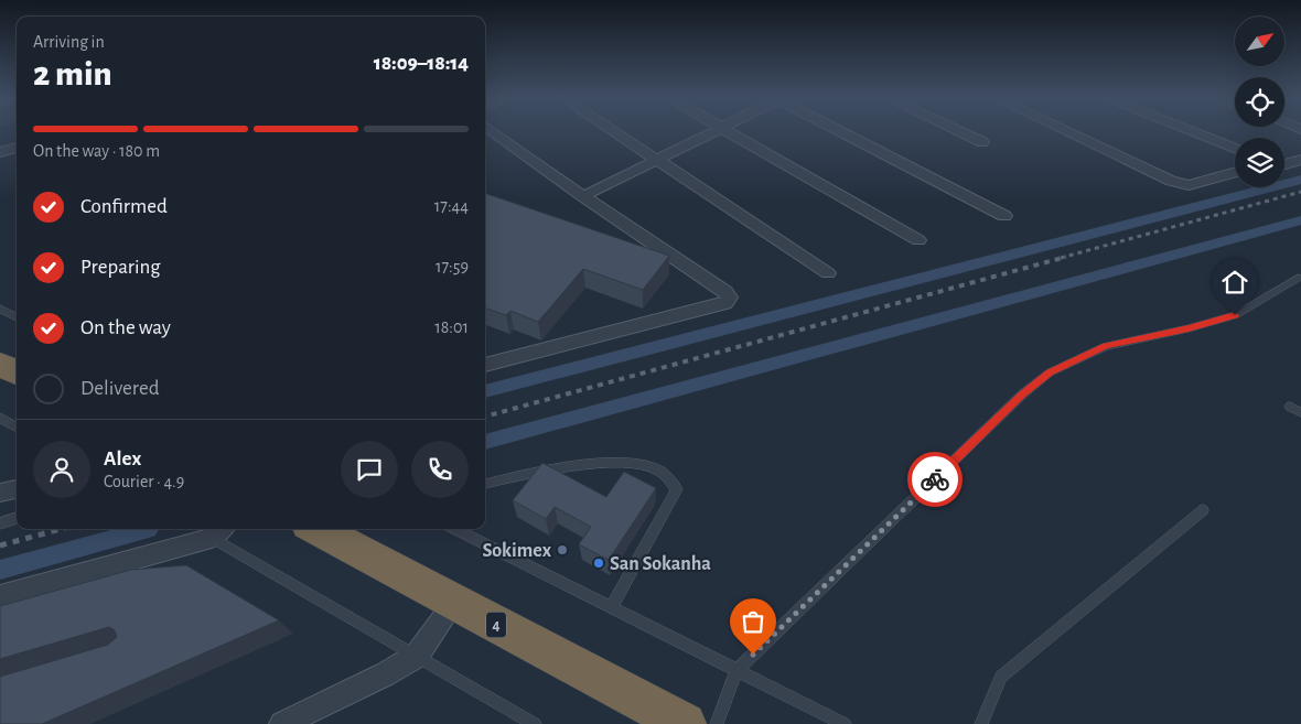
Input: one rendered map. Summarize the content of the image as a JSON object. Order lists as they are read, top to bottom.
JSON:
{
  "streets": {
    "highway": ["4"]
  },
  "places": ["Sokimex", "San Sokanha"],
  "north": "top right",
  "page": {
    "heading": ["2 min", "Arriving in", "18:09–18:14"],
    "panel": ["Alex", "Courier · 4.9"],
    "bar": "On the way · 180 m",
    "list": [
      ["Confirmed", "17:44"],
      ["Preparing", "17:59"],
      ["On the way", "18:01"],
      "Delivered"
    ]
  }
}
